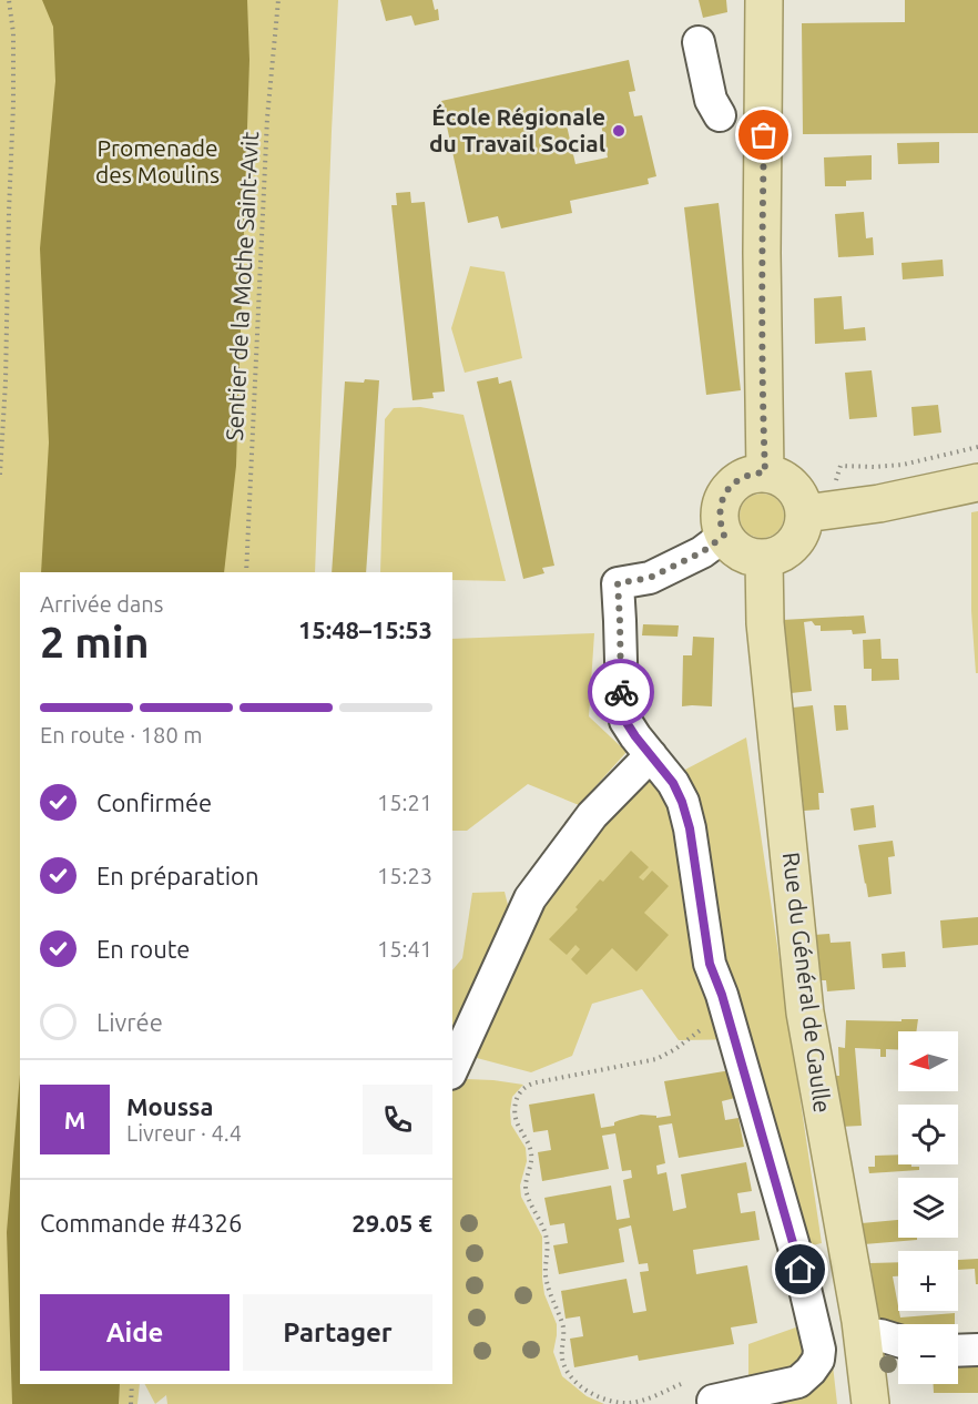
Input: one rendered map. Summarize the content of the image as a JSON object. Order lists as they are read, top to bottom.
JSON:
{
  "streets": {
    "main road": ["Rue du Général de Gaulle"],
    "path": ["Sentier de la Mothe Saint-Avit"]
  },
  "parks": ["Promenade des Moulins"],
  "places": ["École Régionale du Travail Social"],
  "north": "left",
  "page": {
    "heading": ["2 min", "Arrivée dans", "15:48–15:53"],
    "panel": [
      "Moussa",
      "Livreur · 4.4",
      "Commande #4326",
      "29.05 €"
    ],
    "bar": "En route · 180 m",
    "list": [
      ["Confirmée", "15:21"],
      ["En préparation", "15:23"],
      ["En route", "15:41"],
      "Livrée"
    ],
    "map_buttons": ["+", "−"],
    "round": "M",
    "buttons": ["Aide", "Partager"]
  }
}
